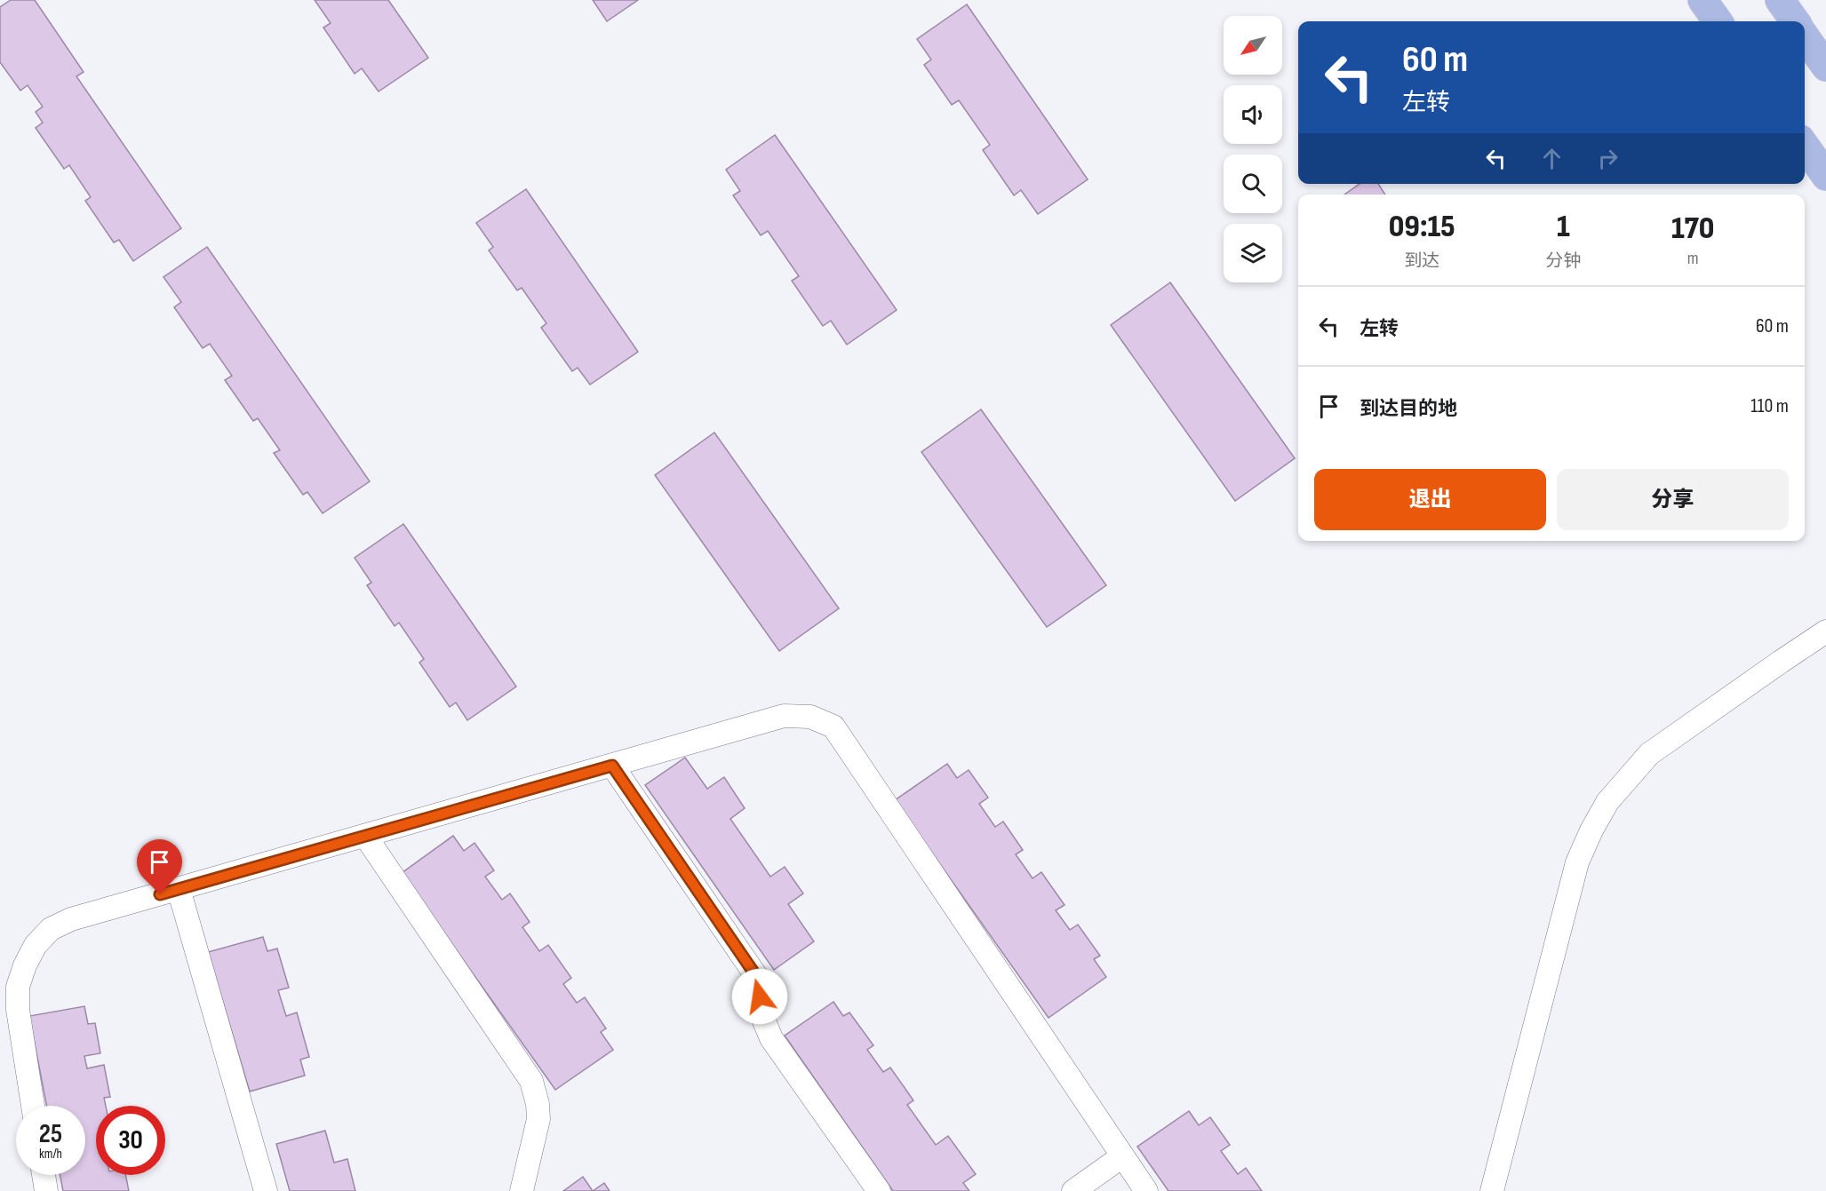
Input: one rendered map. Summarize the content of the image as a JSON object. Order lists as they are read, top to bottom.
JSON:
{
  "north": "bottom left",
  "page": {
    "turn": ["60 m", "左转"],
    "eta": [
      "09:15",
      "到达",
      "1",
      "分钟",
      "170",
      "m"
    ],
    "list": [
      {
        "name": "左转",
        "value": "60 m"
      },
      {
        "name": "到达目的地",
        "value": "110 m"
      }
    ],
    "buttons": ["退出", "分享"],
    "speed": "25 km/h",
    "limit": "30"
  }
}
